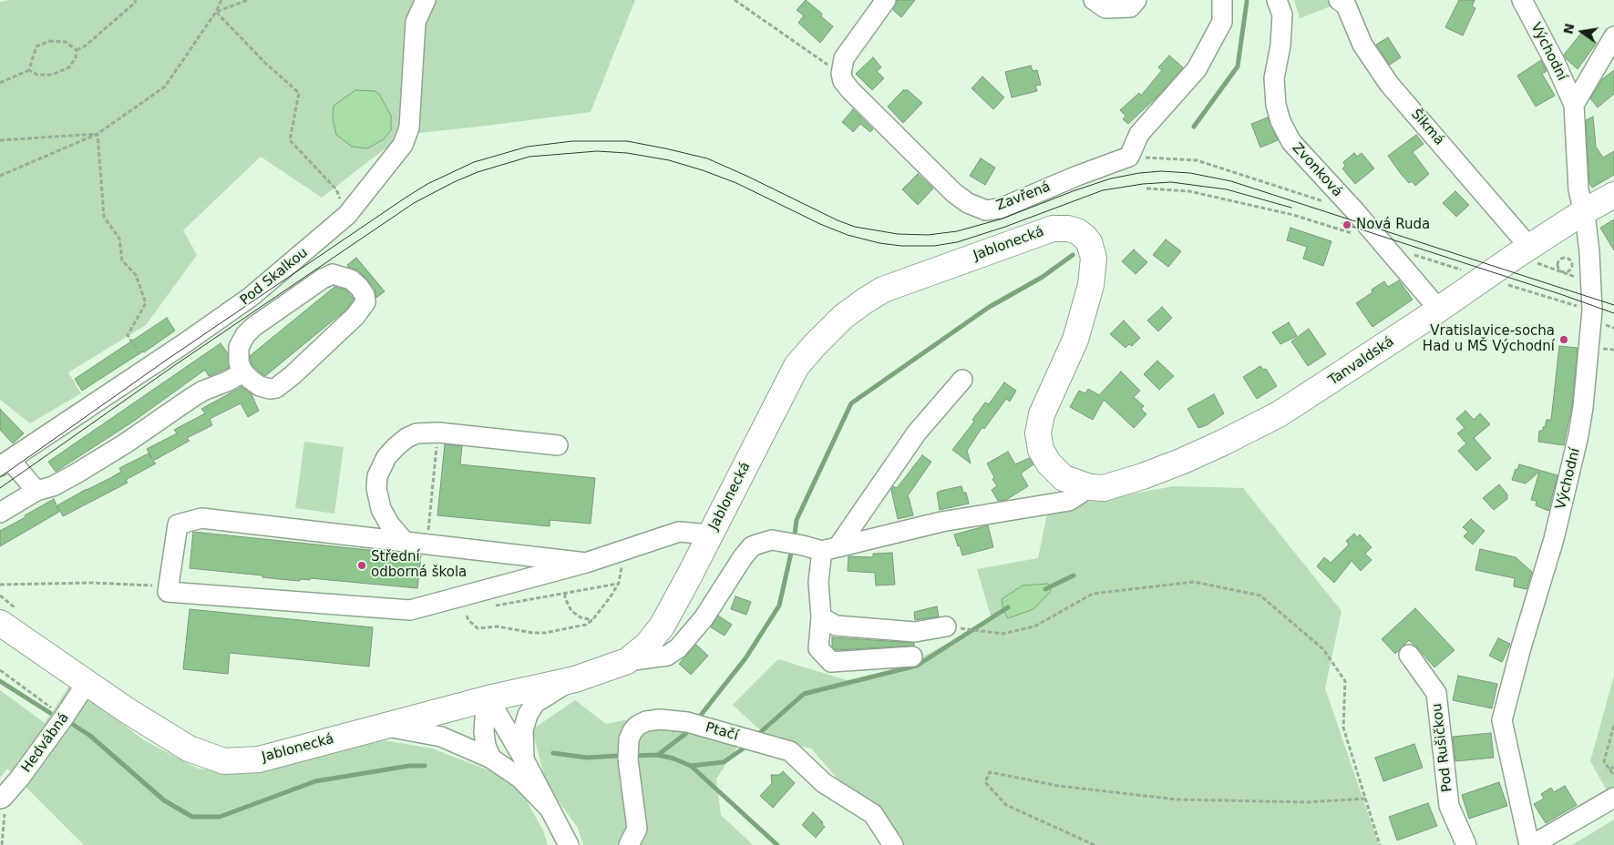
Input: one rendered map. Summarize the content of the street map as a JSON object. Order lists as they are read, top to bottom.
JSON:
{
  "streets": {
    "main road": ["Jablonecká", "Tanvaldská"],
    "street": [
      "Východní",
      "Šikmá",
      "Zvonková",
      "Zavřená",
      "Pod Skalkou",
      "Ptačí",
      "Hedvábná",
      "Pod Rušičkou"
    ]
  },
  "crossings": [
    ["Východní", "Tanvaldská"],
    ["Šikmá", "Tanvaldská"],
    ["Zvonková", "Tanvaldská"],
    ["Jablonecká", "Tanvaldská"],
    ["Jablonecká", "Hedvábná"]
  ],
  "places": ["Nová Ruda", "Vratislavice-socha Had u MŠ Východní", "Střední odborná škola"],
  "north": "left"
}
